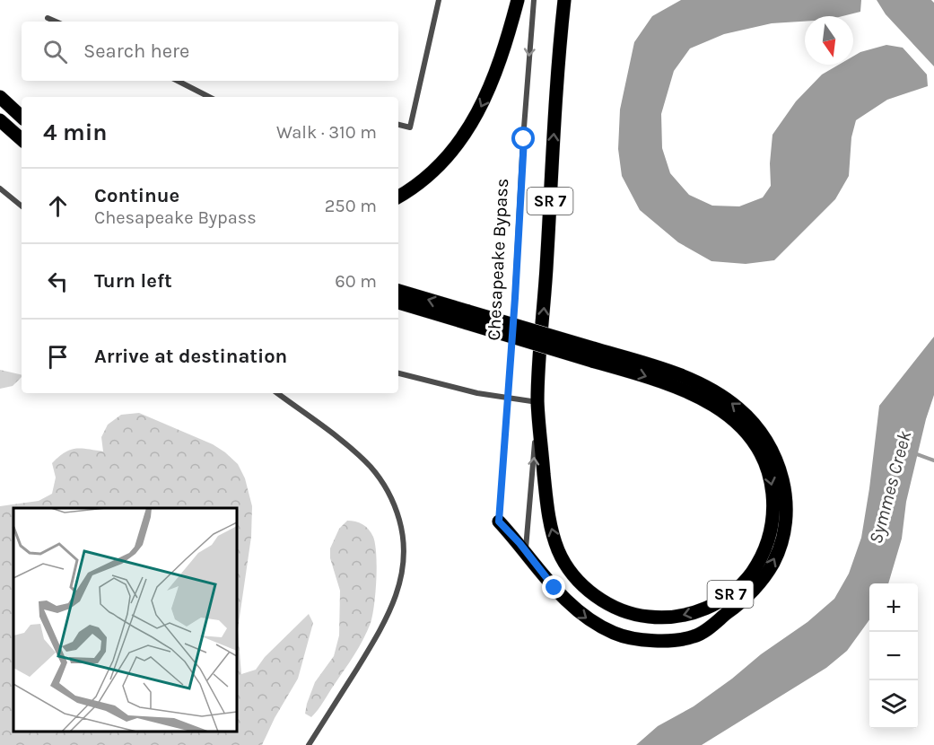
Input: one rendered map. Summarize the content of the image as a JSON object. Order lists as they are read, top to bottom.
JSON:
{
  "streets": {
    "main road": ["SR 7"],
    "street": ["Chesapeake Bypass"]
  },
  "one_way": ["Chesapeake Bypass"],
  "water": ["Symmes Creek"],
  "north": "bottom",
  "page": {
    "search": "Search here",
    "heading": ["4 min", "Walk · 310 m"],
    "list": [
      ["Continue", "Chesapeake Bypass", "250 m"],
      ["Turn left", "60 m"],
      "Arrive at destination"
    ],
    "map_buttons": ["+", "−"]
  }
}
